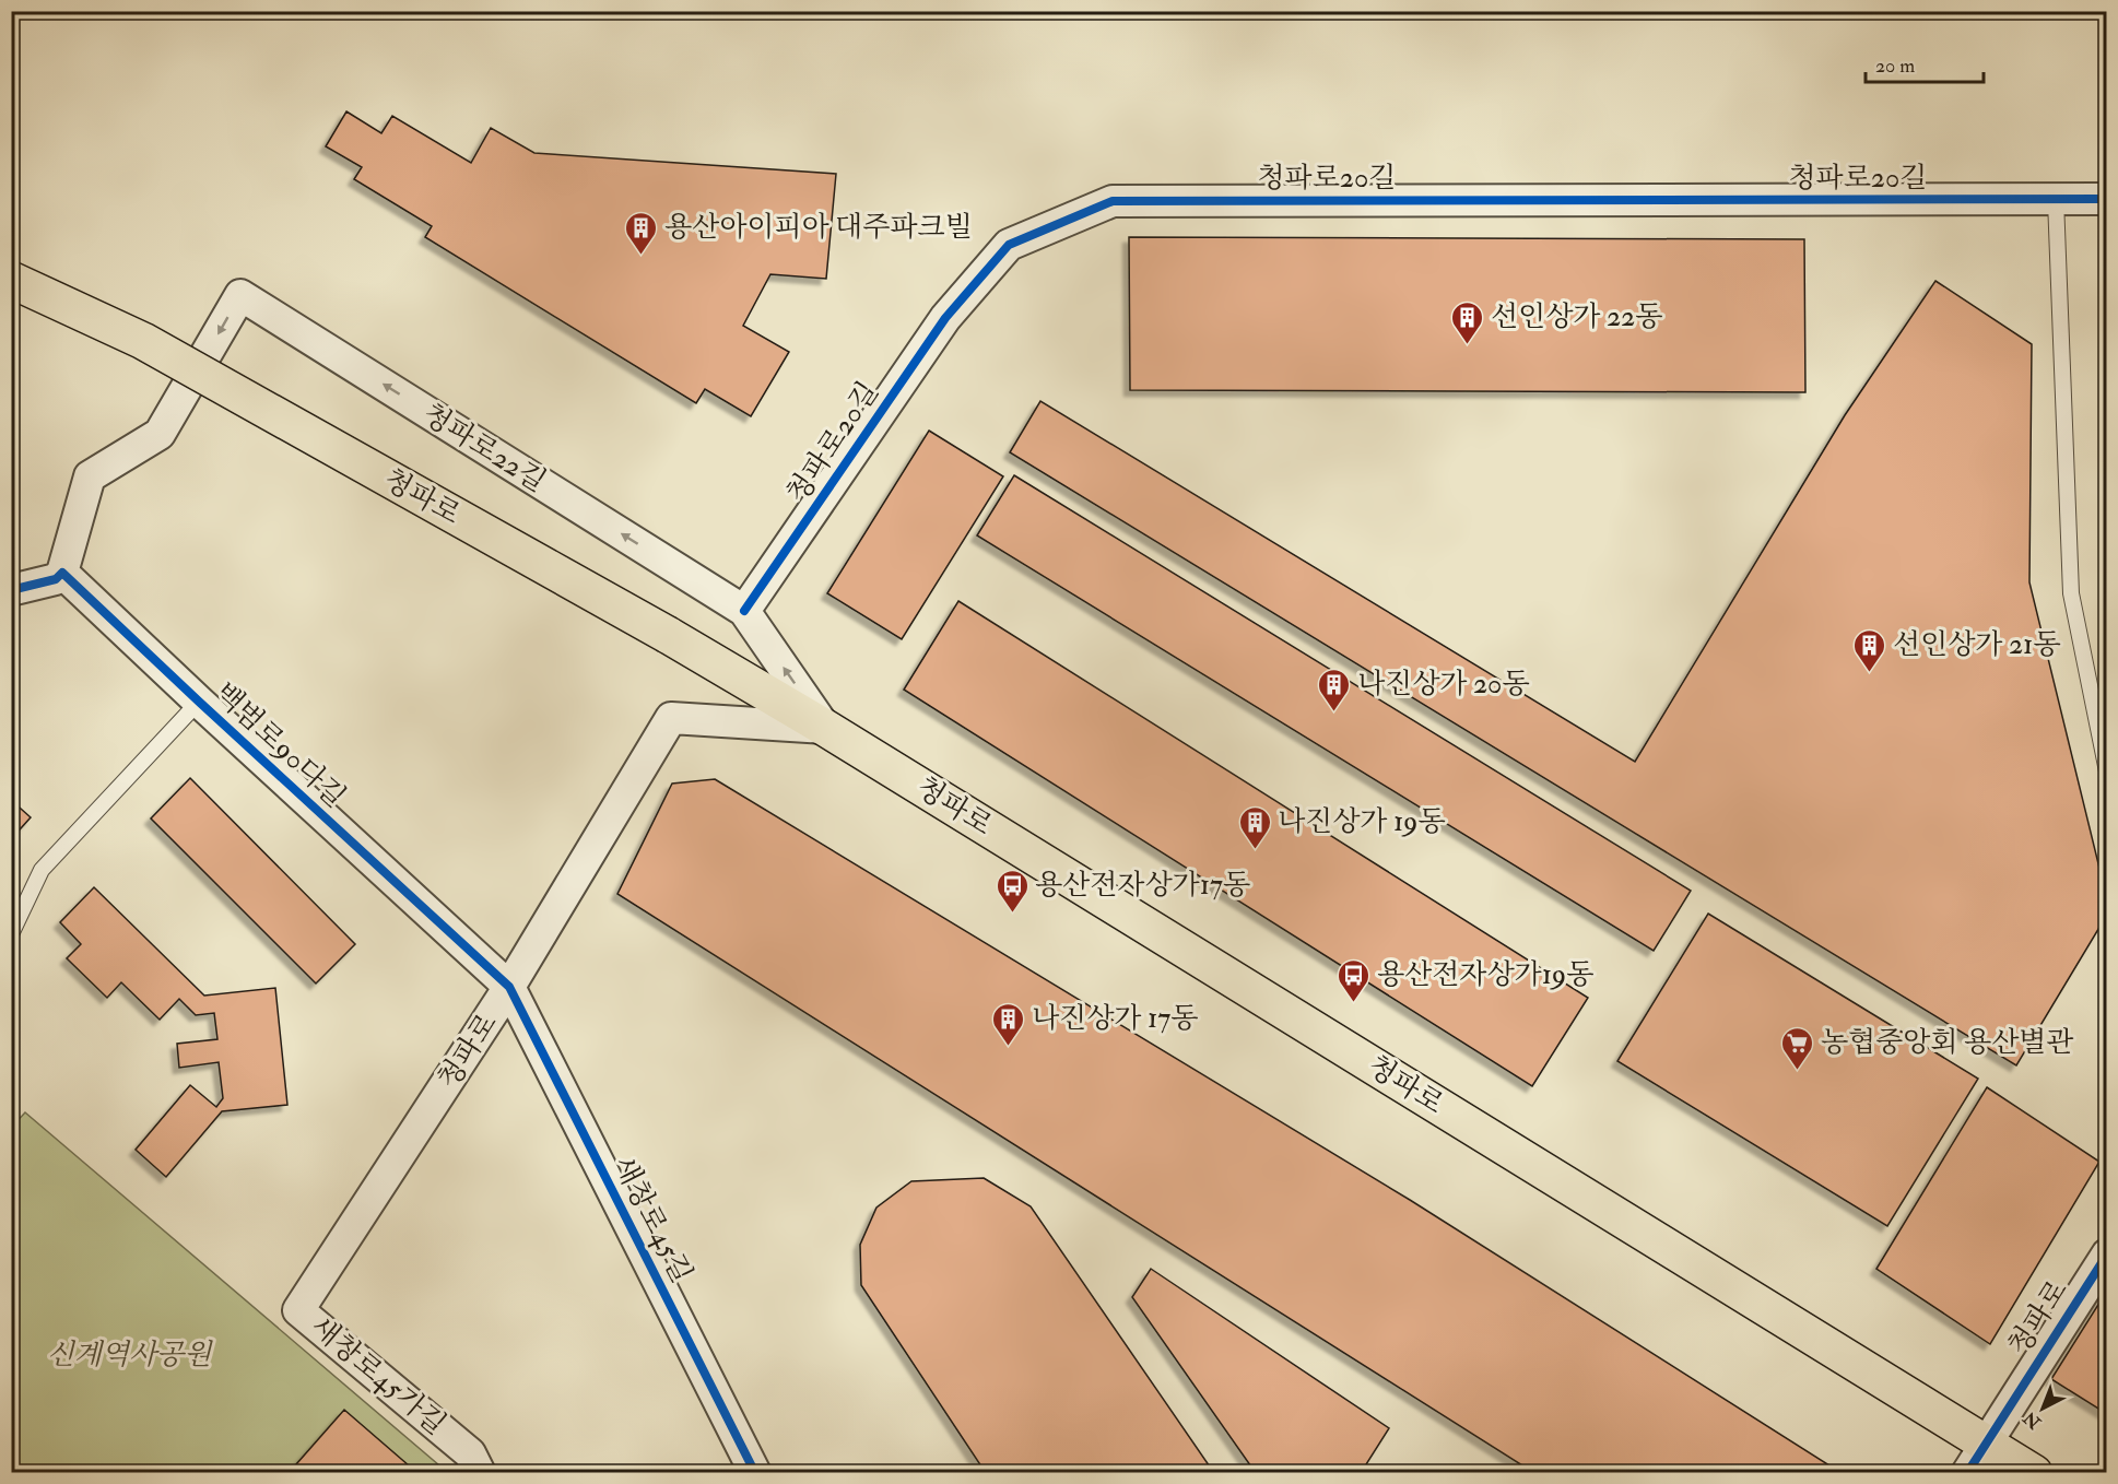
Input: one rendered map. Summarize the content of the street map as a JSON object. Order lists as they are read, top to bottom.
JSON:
{
  "streets": {
    "main road": ["청파로"],
    "street": [
      "청파로20길",
      "청파로22길",
      "백범로90다길",
      "새창로45길",
      "새창로45가길"
    ]
  },
  "crossings": [
    ["청파로20길", "청파로22길"],
    ["청파로22길", "청파로"],
    ["청파로22길", "백범로90다길"],
    ["청파로", "백범로90다길"],
    ["청파로", "새창로45길"],
    ["청파로", "새창로45가길"],
    ["백범로90다길", "새창로45길"]
  ],
  "parks": ["신계역사공원"],
  "places": {
    "building": [
      "용산아이피아 대주파크빌",
      "선인상가 22동",
      "선인상가 21동",
      "나진상가 20동",
      "나진상가 19동",
      "나진상가 17동"
    ],
    "bus stop": ["용산전자상가17동", "용산전자상가19동"],
    "supermarket": ["농협중앙회 용산별관"]
  },
  "scale_bar": "20 m",
  "north": "bottom left"
}
